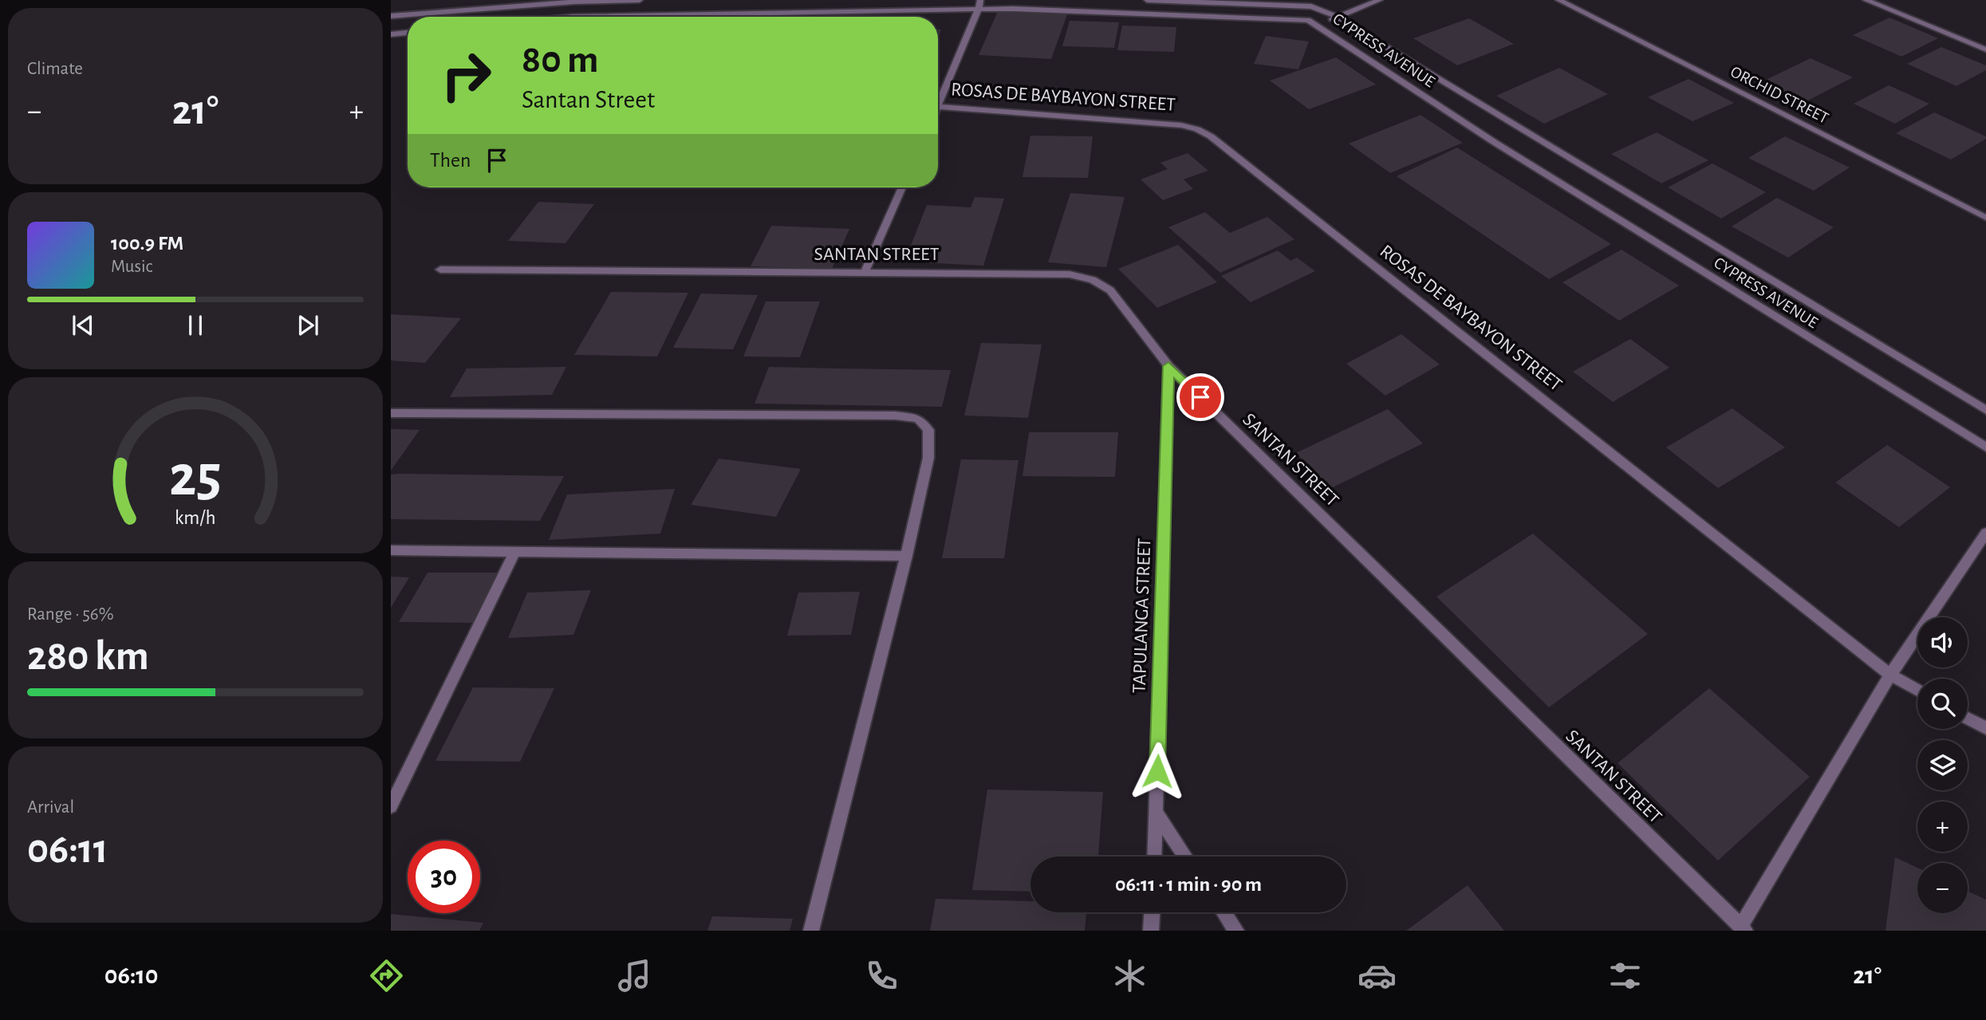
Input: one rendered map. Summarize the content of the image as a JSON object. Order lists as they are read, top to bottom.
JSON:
{
  "streets": {
    "street": [
      "CYPRESS AVENUE",
      "ORCHID STREET",
      "ROSAS DE BAYBAYON STREET",
      "SANTAN STREET",
      "TAPULANGA STREET"
    ]
  },
  "crossings": [
    ["SANTAN STREET", "TAPULANGA STREET"]
  ],
  "page": {
    "tile": [
      "Climate",
      ["Range · 56%", "280 km"],
      ["Arrival", "06:11"]
    ],
    "turn": ["80 m", "Santan Street"],
    "heat": ["−", "21°", "+"],
    "then": "Then",
    "song": ["100.9 FM", "Music"],
    "map_buttons": ["+", "−"],
    "limit": "30",
    "trip": "06:11 · 1 min · 90 m",
    "tabs": ["06:10", "21°"],
    "gauge": ["25", "km/h"]
  }
}
